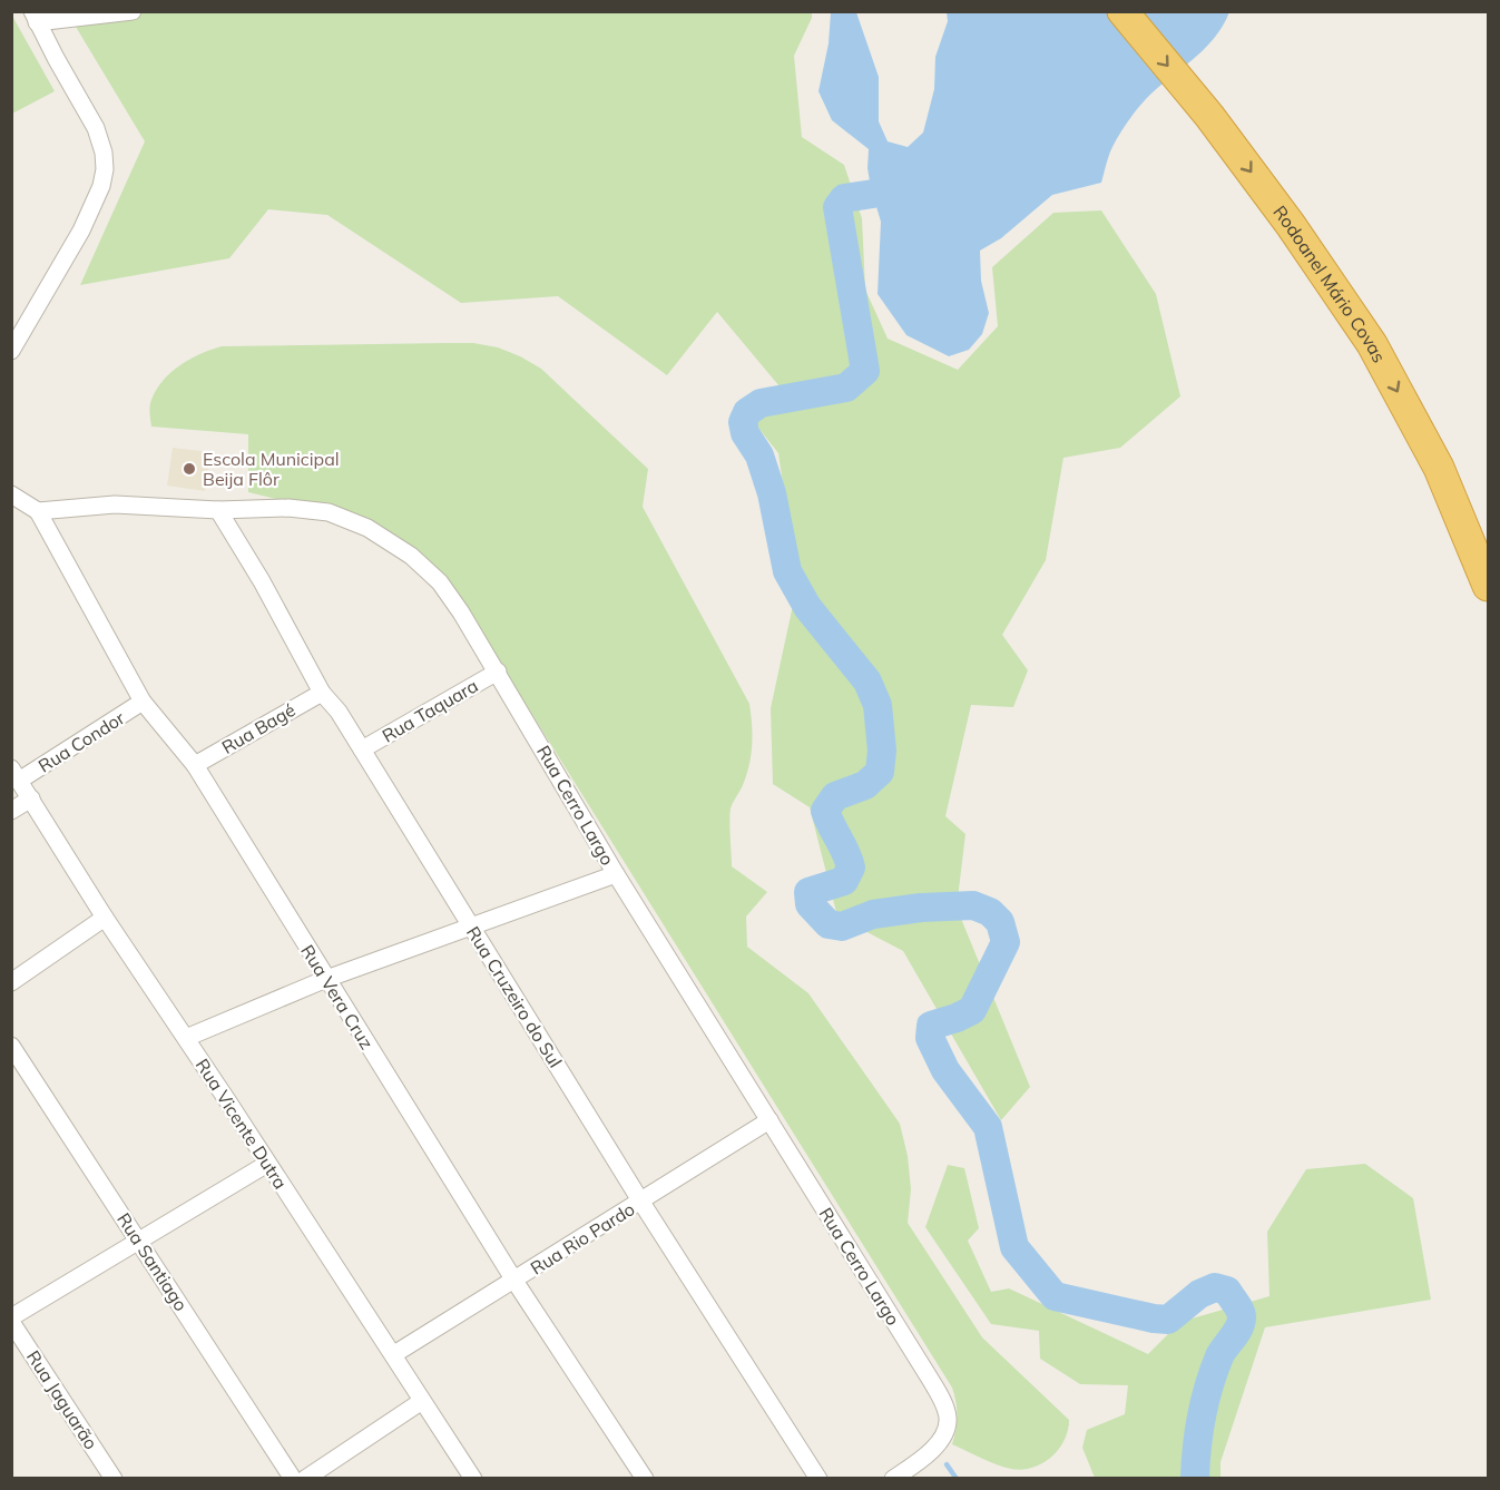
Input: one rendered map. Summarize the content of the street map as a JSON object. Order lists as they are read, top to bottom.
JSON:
{
  "streets": {
    "highway": ["Rodoanel Mário Covas"],
    "street": [
      "Rua Taquara",
      "Rua Bagé",
      "Rua Condor",
      "Rua Cerro Largo",
      "Rua Vera Cruz",
      "Rua Cruzeiro do Sul",
      "Rua Vicente Dutra",
      "Rua Rio Pardo",
      "Rua Santiago",
      "Rua Jaguarão"
    ]
  },
  "crossings": [
    ["Rua Taquara", "Rua Cerro Largo"],
    ["Rua Taquara", "Rua Cruzeiro do Sul"],
    ["Rua Bagé", "Rua Vera Cruz"],
    ["Rua Bagé", "Rua Cruzeiro do Sul"],
    ["Rua Condor", "Rua Vera Cruz"],
    ["Rua Condor", "Rua Vicente Dutra"],
    ["Rua Cerro Largo", "Rua Vera Cruz"],
    ["Rua Cerro Largo", "Rua Cruzeiro do Sul"],
    ["Rua Cerro Largo", "Rua Rio Pardo"],
    ["Rua Vera Cruz", "Rua Rio Pardo"],
    ["Rua Cruzeiro do Sul", "Rua Rio Pardo"],
    ["Rua Vicente Dutra", "Rua Rio Pardo"]
  ],
  "one_way": ["Rodoanel Mário Covas"],
  "places": ["Escola Municipal Beija Flôr"]
}
